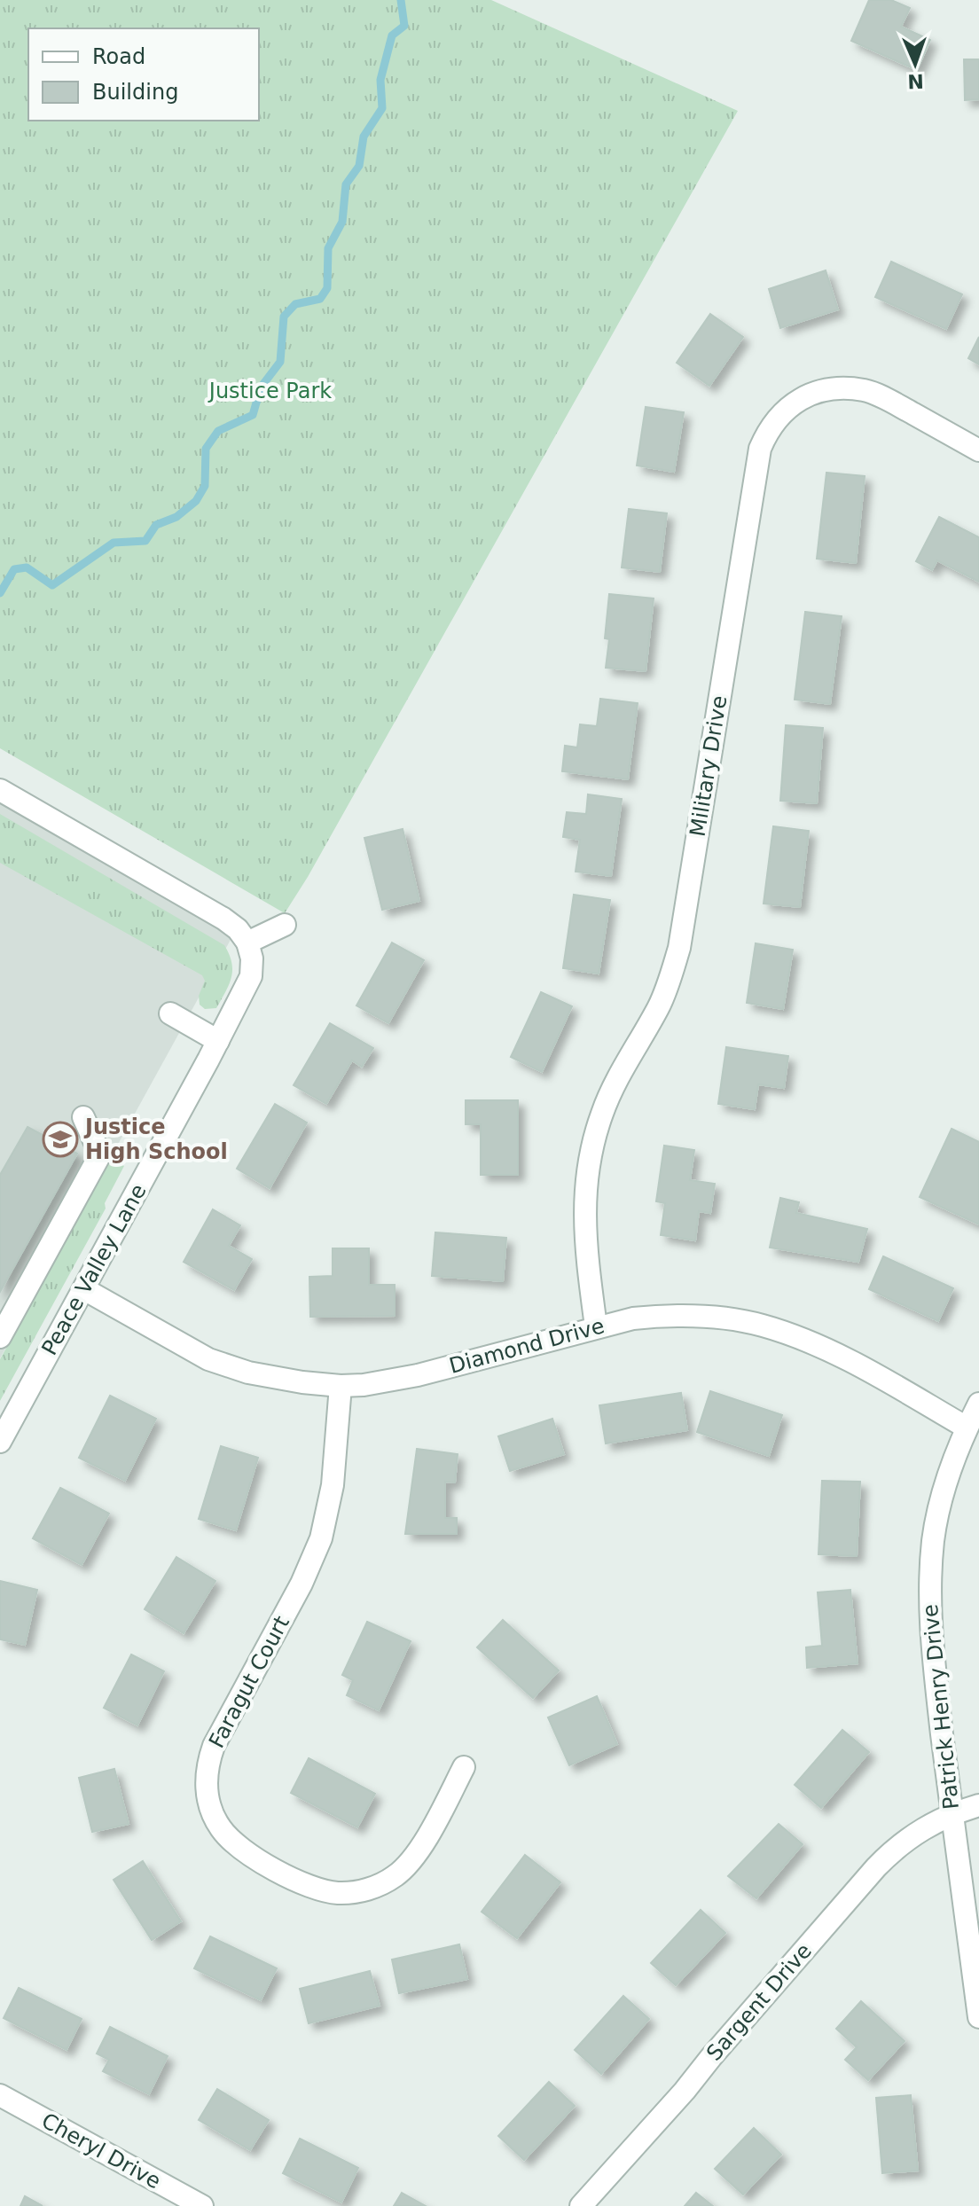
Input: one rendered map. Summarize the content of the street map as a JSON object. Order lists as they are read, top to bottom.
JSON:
{
  "streets": {
    "street": [
      "Military Drive",
      "Peace Valley Lane",
      "Diamond Drive",
      "Faragut Court",
      "Patrick Henry Drive",
      "Sargent Drive",
      "Cheryl Drive"
    ]
  },
  "crossings": [
    ["Military Drive", "Diamond Drive"],
    ["Peace Valley Lane", "Diamond Drive"],
    ["Diamond Drive", "Faragut Court"],
    ["Diamond Drive", "Patrick Henry Drive"],
    ["Patrick Henry Drive", "Sargent Drive"]
  ],
  "parks": ["Justice Park"],
  "places": {
    "school or university": ["Justice High School"]
  },
  "legend": ["Road", "Building"],
  "north": "bottom"
}
